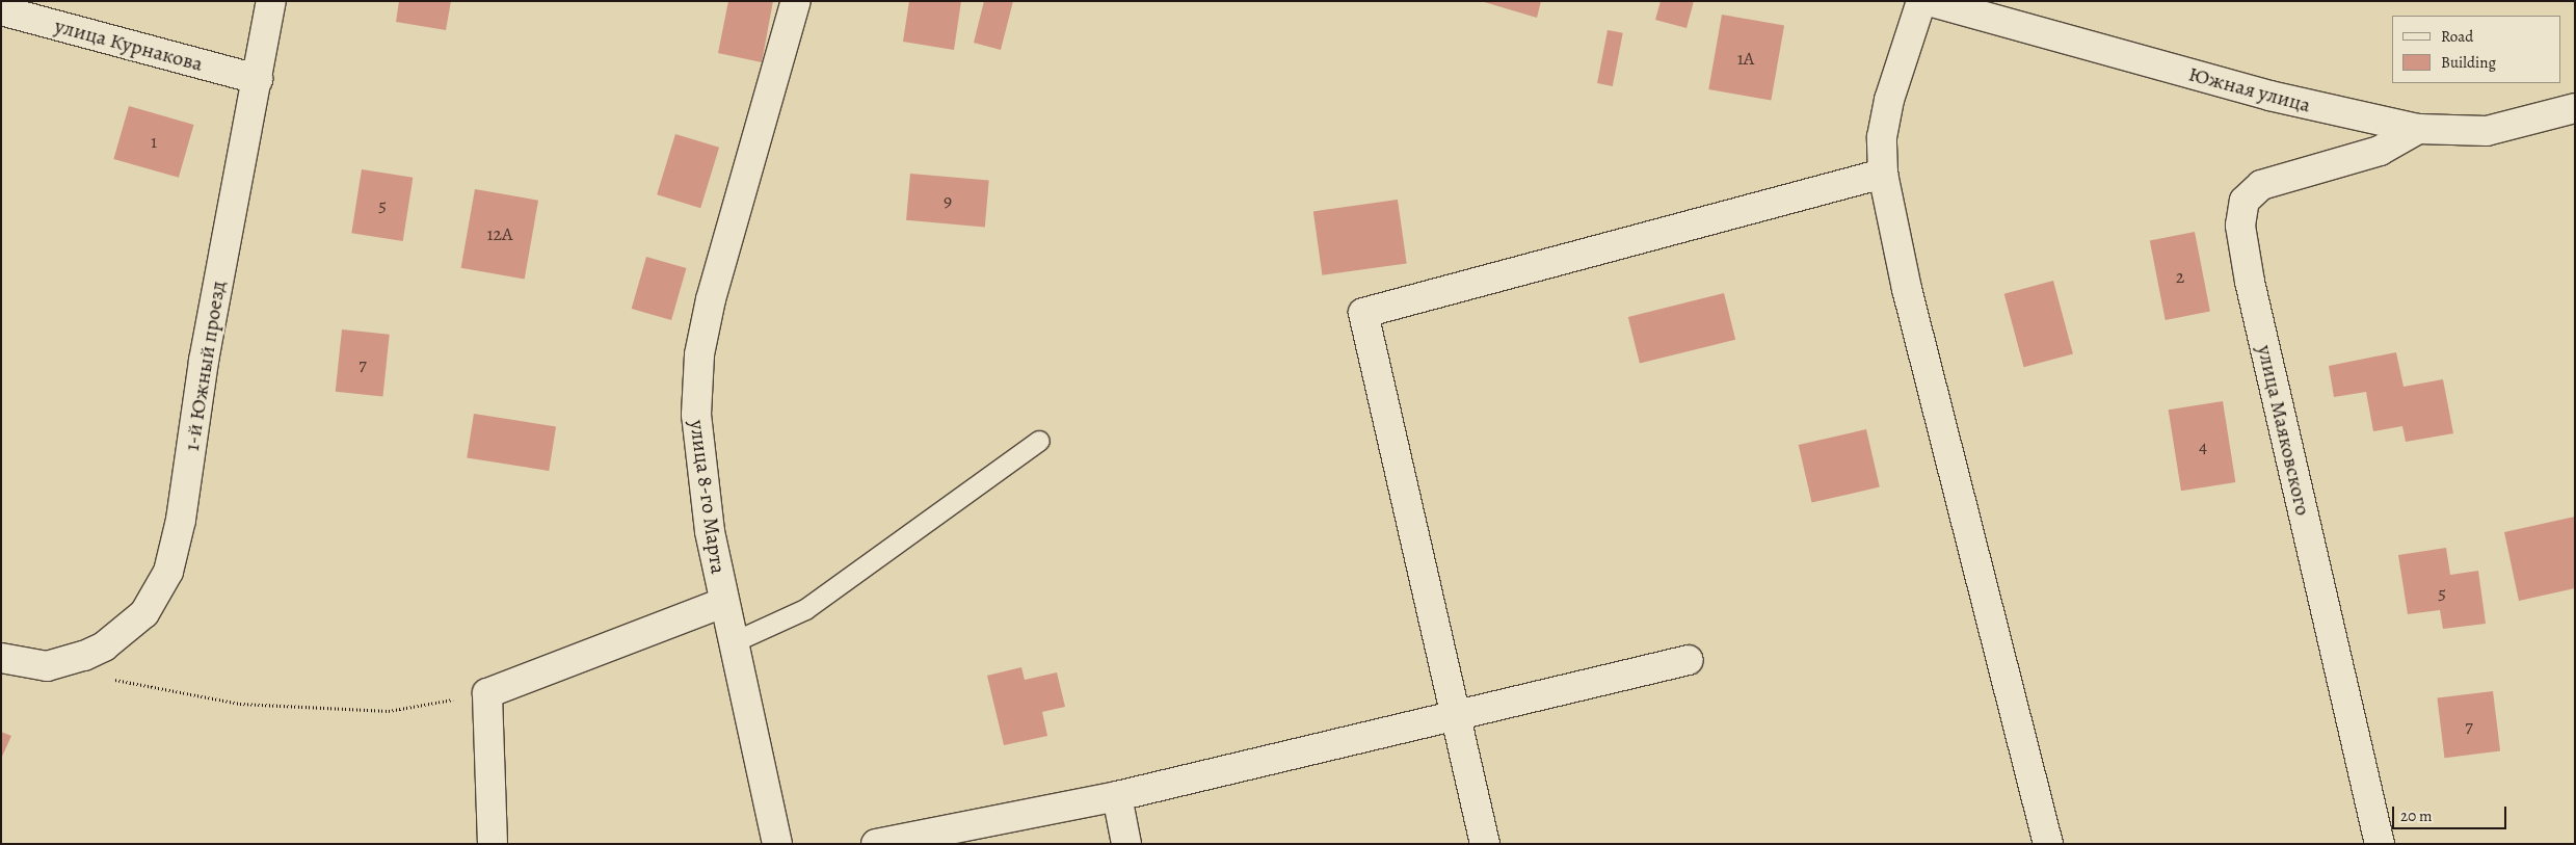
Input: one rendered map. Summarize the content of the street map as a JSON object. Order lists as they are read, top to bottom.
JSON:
{
  "streets": {
    "street": [
      "улица Курнакова",
      "Южная улица",
      "1-й Южный проезд",
      "улица Маяковского",
      "улица 8-го Марта"
    ]
  },
  "crossings": [
    ["улица Курнакова", "1-й Южный проезд"],
    ["Южная улица", "улица Маяковского"]
  ],
  "house_numbers": [
    "1А",
    "1",
    "9",
    "5",
    "12А",
    "2",
    "7",
    "4",
    "5",
    "7"
  ],
  "legend": ["Road", "Building"],
  "scale_bar": "20 m"
}
